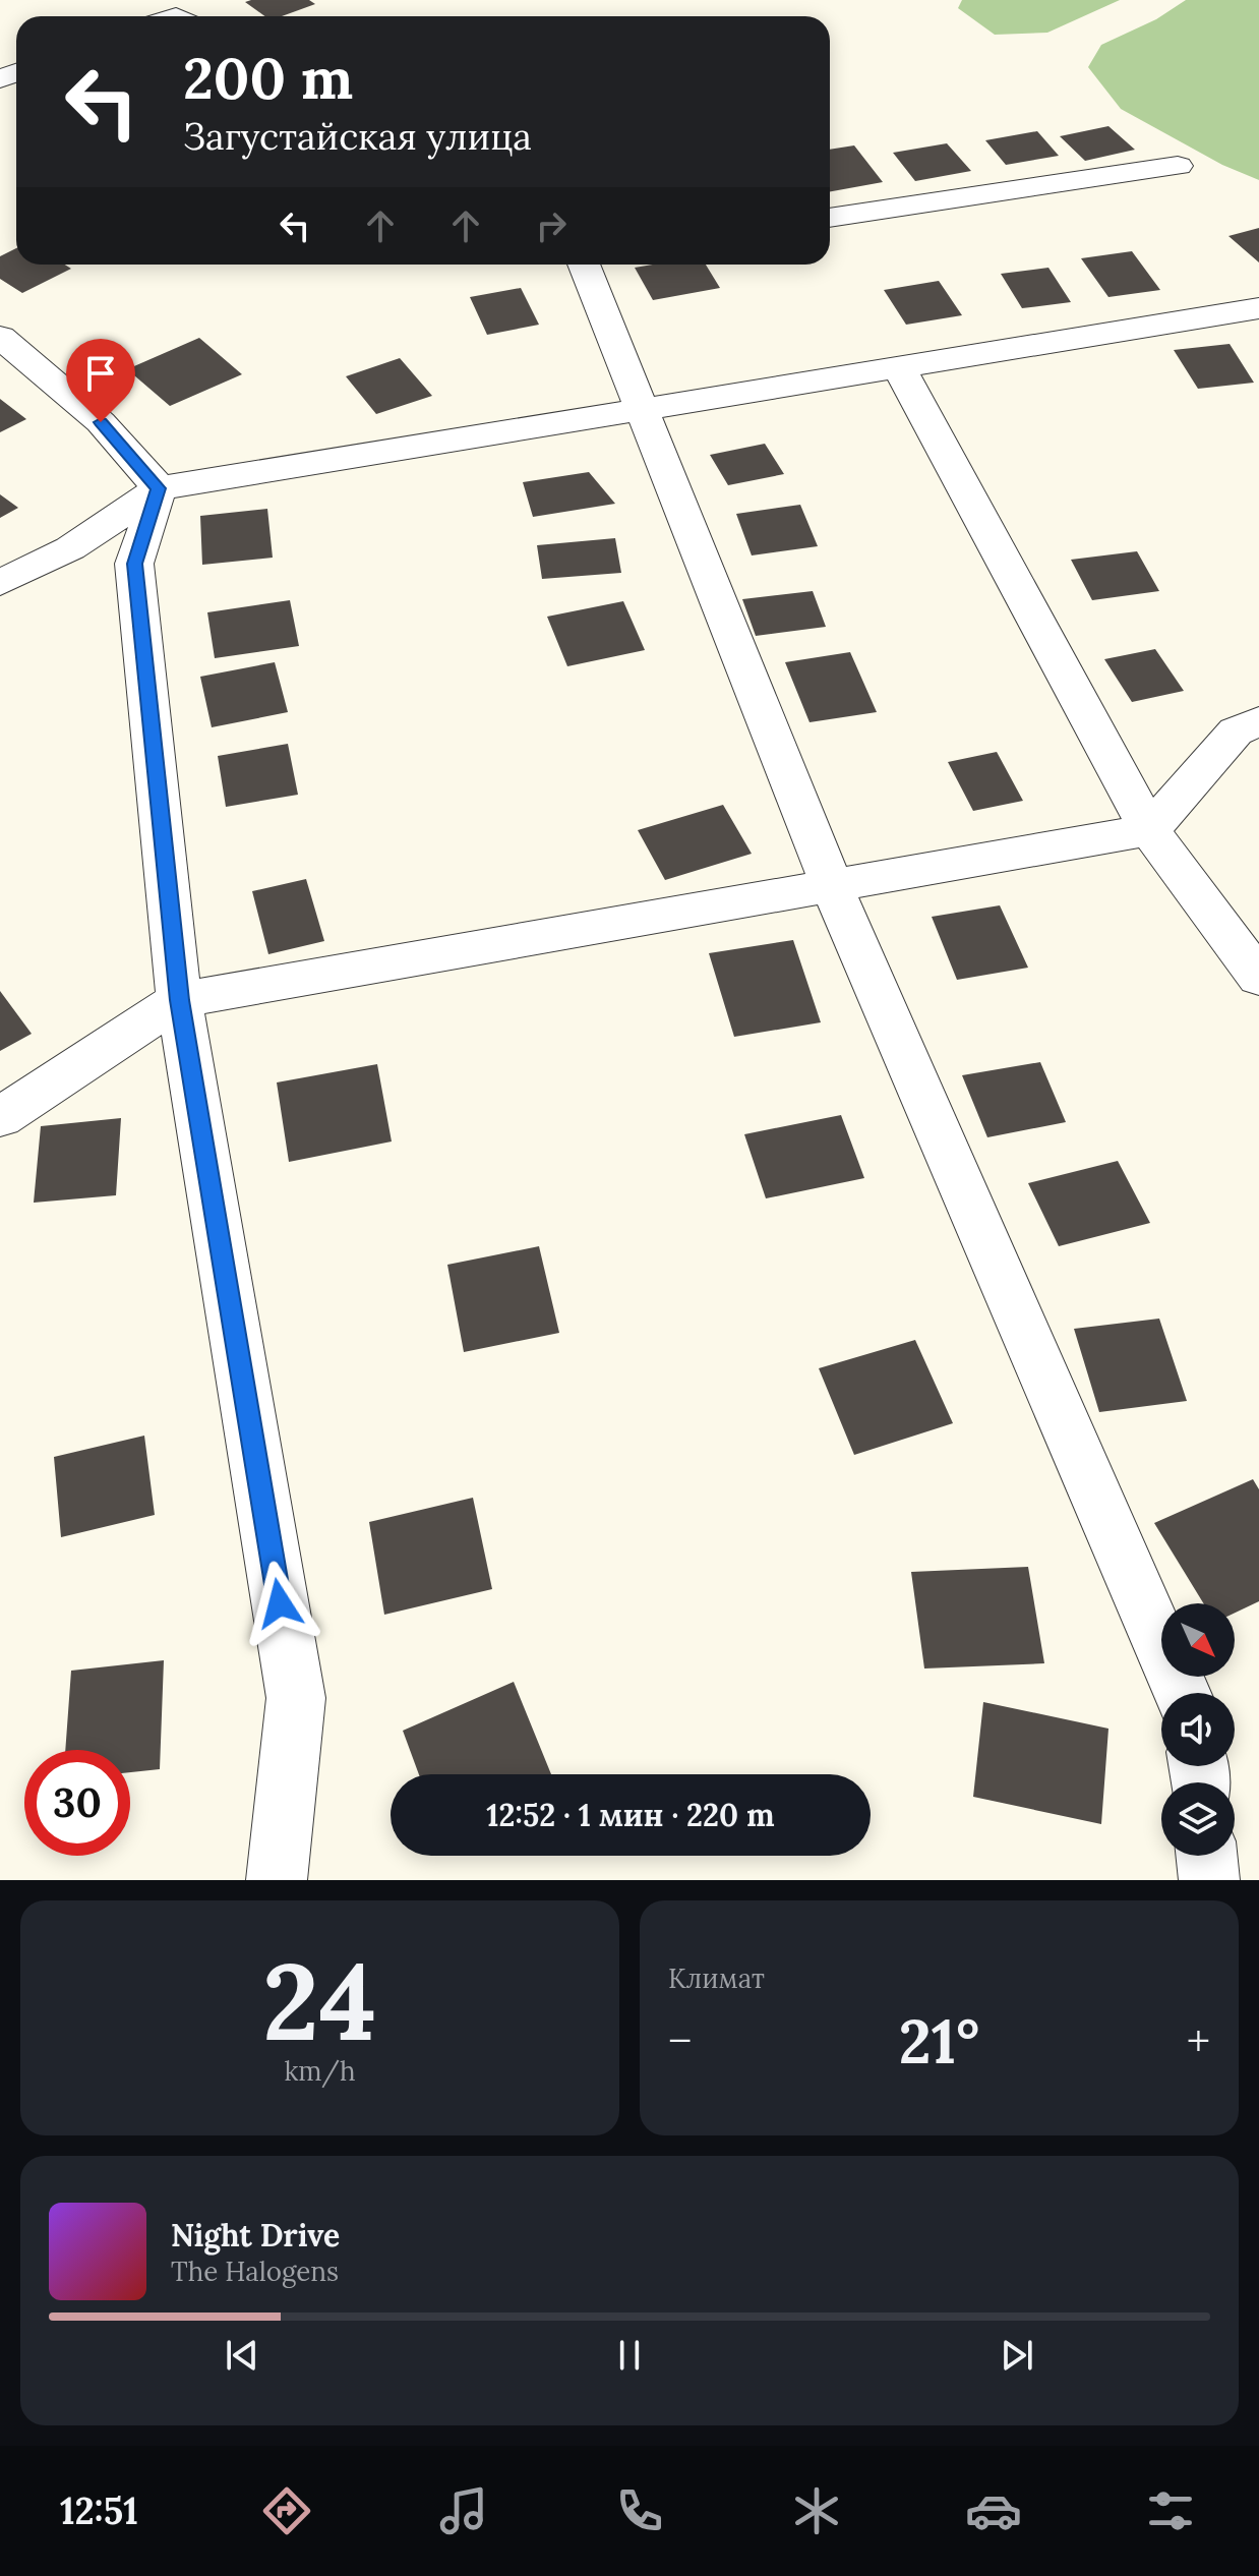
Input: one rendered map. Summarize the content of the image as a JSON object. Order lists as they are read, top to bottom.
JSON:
{
  "north": "bottom right",
  "page": {
    "turn": ["200 m", "Загустайская улица"],
    "limit": "30",
    "trip": "12:52 · 1 мин · 220 m",
    "tile": [
      ["24", "km/h"],
      "Климат"
    ],
    "heat": ["−", "21°", "+"],
    "song": ["Night Drive", "The Halogens"],
    "tabs": "12:51"
  }
}
